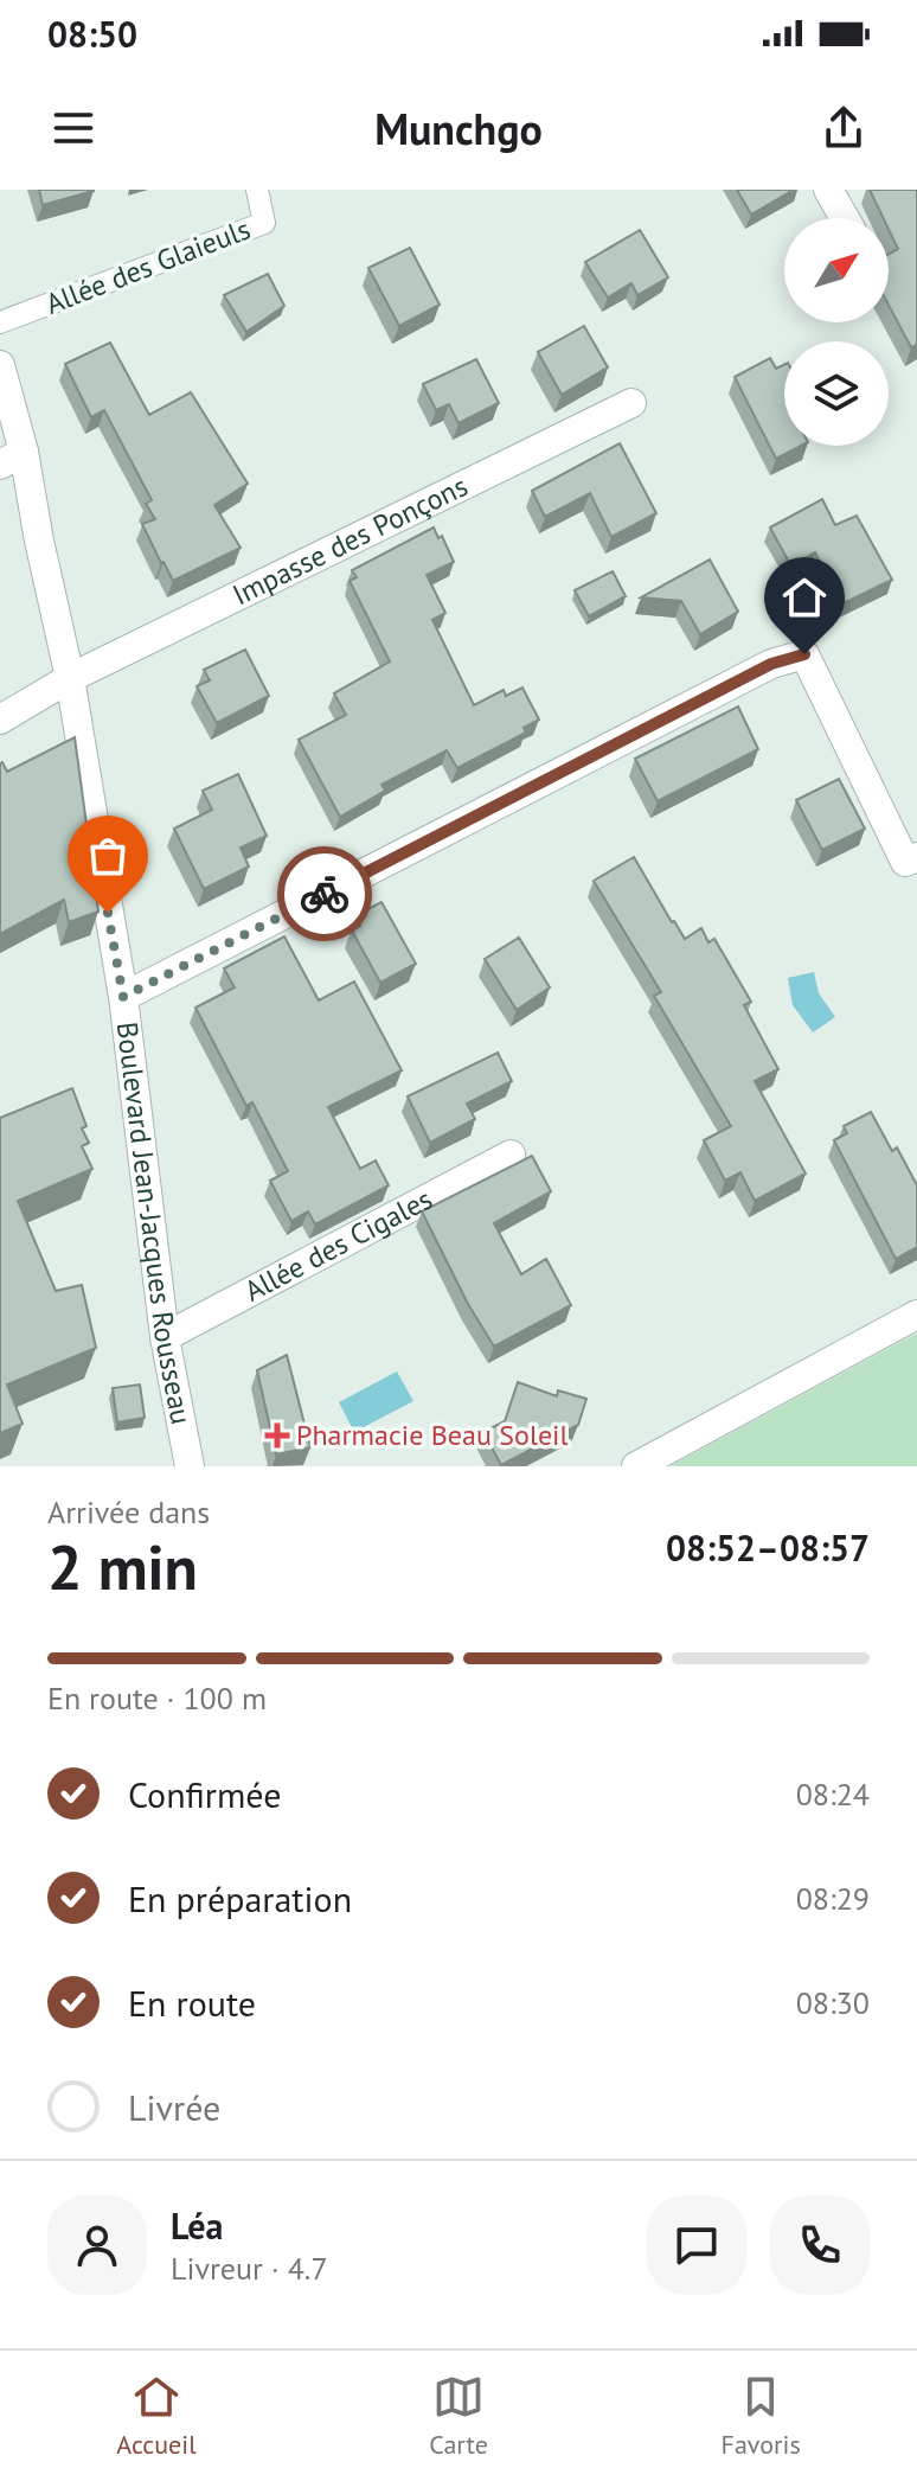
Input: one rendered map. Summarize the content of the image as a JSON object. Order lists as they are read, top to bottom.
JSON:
{
  "streets": {
    "street": ["Impasse des Ponçons", "Boulevard Jean-Jacques Rousseau", "Allée des Cigales"],
    "lane": ["Allée des Glaieuls"]
  },
  "crossings": [
    ["Impasse des Ponçons", "Boulevard Jean-Jacques Rousseau"],
    ["Boulevard Jean-Jacques Rousseau", "Allée des Cigales"]
  ],
  "places": {
    "health": ["Pharmacie Beau Soleil"]
  },
  "north": "top right",
  "page": {
    "status": "08:50",
    "header": "Munchgo",
    "heading": ["2 min", "Arrivée dans", "08:52–08:57"],
    "panel": ["Léa", "Livreur · 4.7"],
    "bar": "En route · 100 m",
    "list": [
      ["Confirmée", "08:24"],
      ["En préparation", "08:29"],
      ["En route", "08:30"],
      "Livrée"
    ],
    "tabs": ["Accueil", "Carte", "Favoris"]
  }
}
